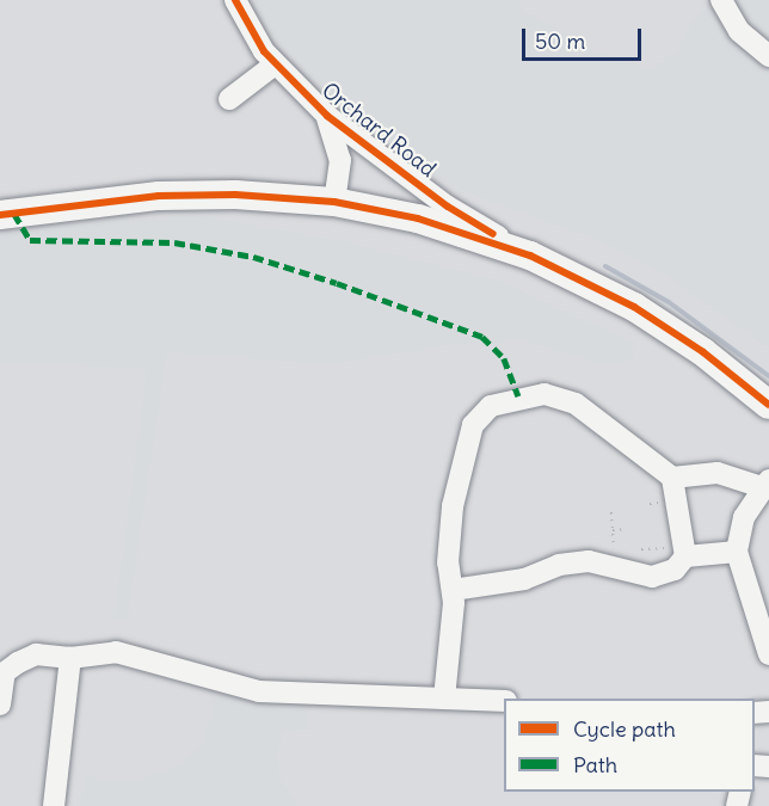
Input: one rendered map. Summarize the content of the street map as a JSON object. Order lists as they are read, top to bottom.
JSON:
{
  "streets": {
    "street": ["Orchard Road"]
  },
  "legend": ["Cycle path", "Path"],
  "scale_bar": "50 m"
}
